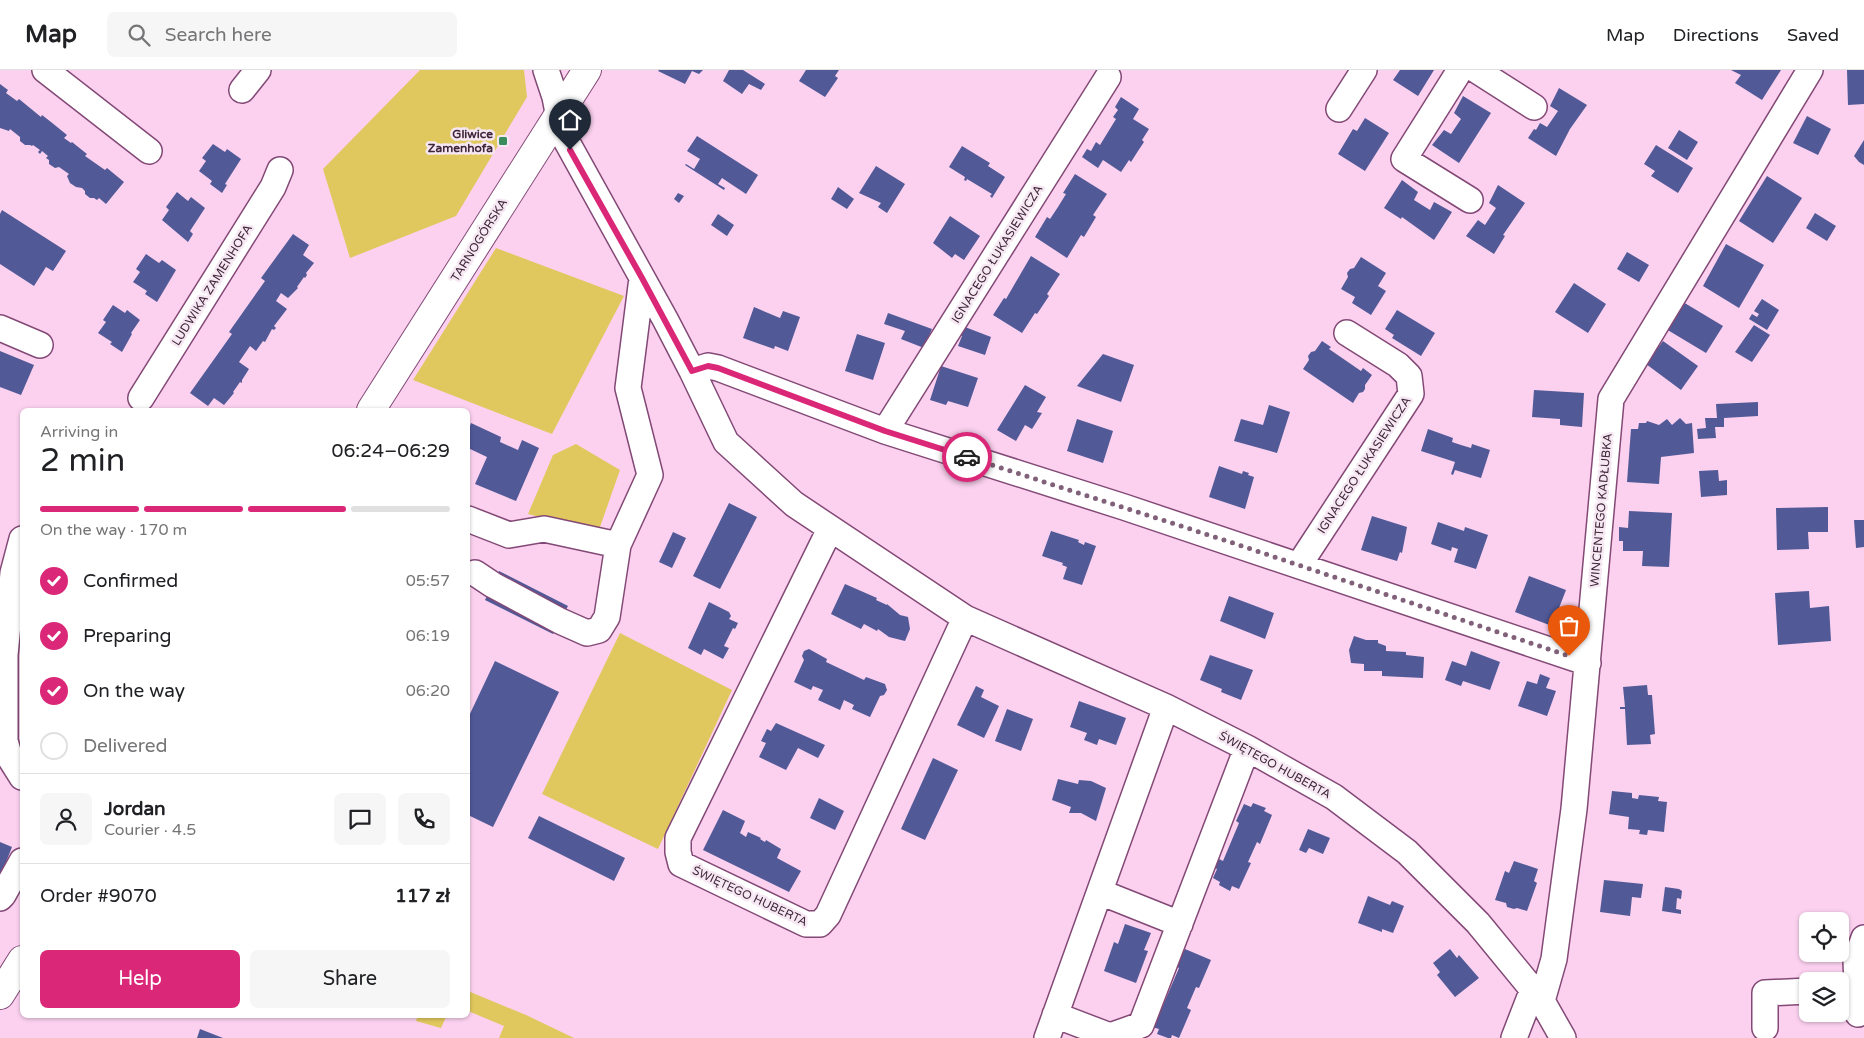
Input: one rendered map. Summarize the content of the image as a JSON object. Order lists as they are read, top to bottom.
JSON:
{
  "streets": {
    "main road": ["TARNOGÓRSKA"],
    "street": [
      "IGNACEGO ŁUKASIEWICZA",
      "LUDWIKA ZAMENHOFA",
      "WINCENTEGO KADŁUBKA",
      "ŚWIĘTEGO HUBERTA"
    ]
  },
  "crossings": [
    ["TARNOGÓRSKA", "ŚWIĘTEGO HUBERTA"],
    ["WINCENTEGO KADŁUBKA", "ŚWIĘTEGO HUBERTA"]
  ],
  "places": {
    "transit": ["Gliwice Zamenhofa"]
  },
  "page": {
    "header": "Map",
    "search": "Search here",
    "nav": ["Map", "Directions", "Saved"],
    "heading": ["2 min", "Arriving in", "06:24–06:29"],
    "panel": [
      "Jordan",
      "Courier · 4.5",
      "Order #9070",
      "117 zł"
    ],
    "bar": "On the way · 170 m",
    "list": [
      ["Confirmed", "05:57"],
      ["Preparing", "06:19"],
      ["On the way", "06:20"],
      "Delivered"
    ],
    "buttons": ["Help", "Share"]
  }
}
